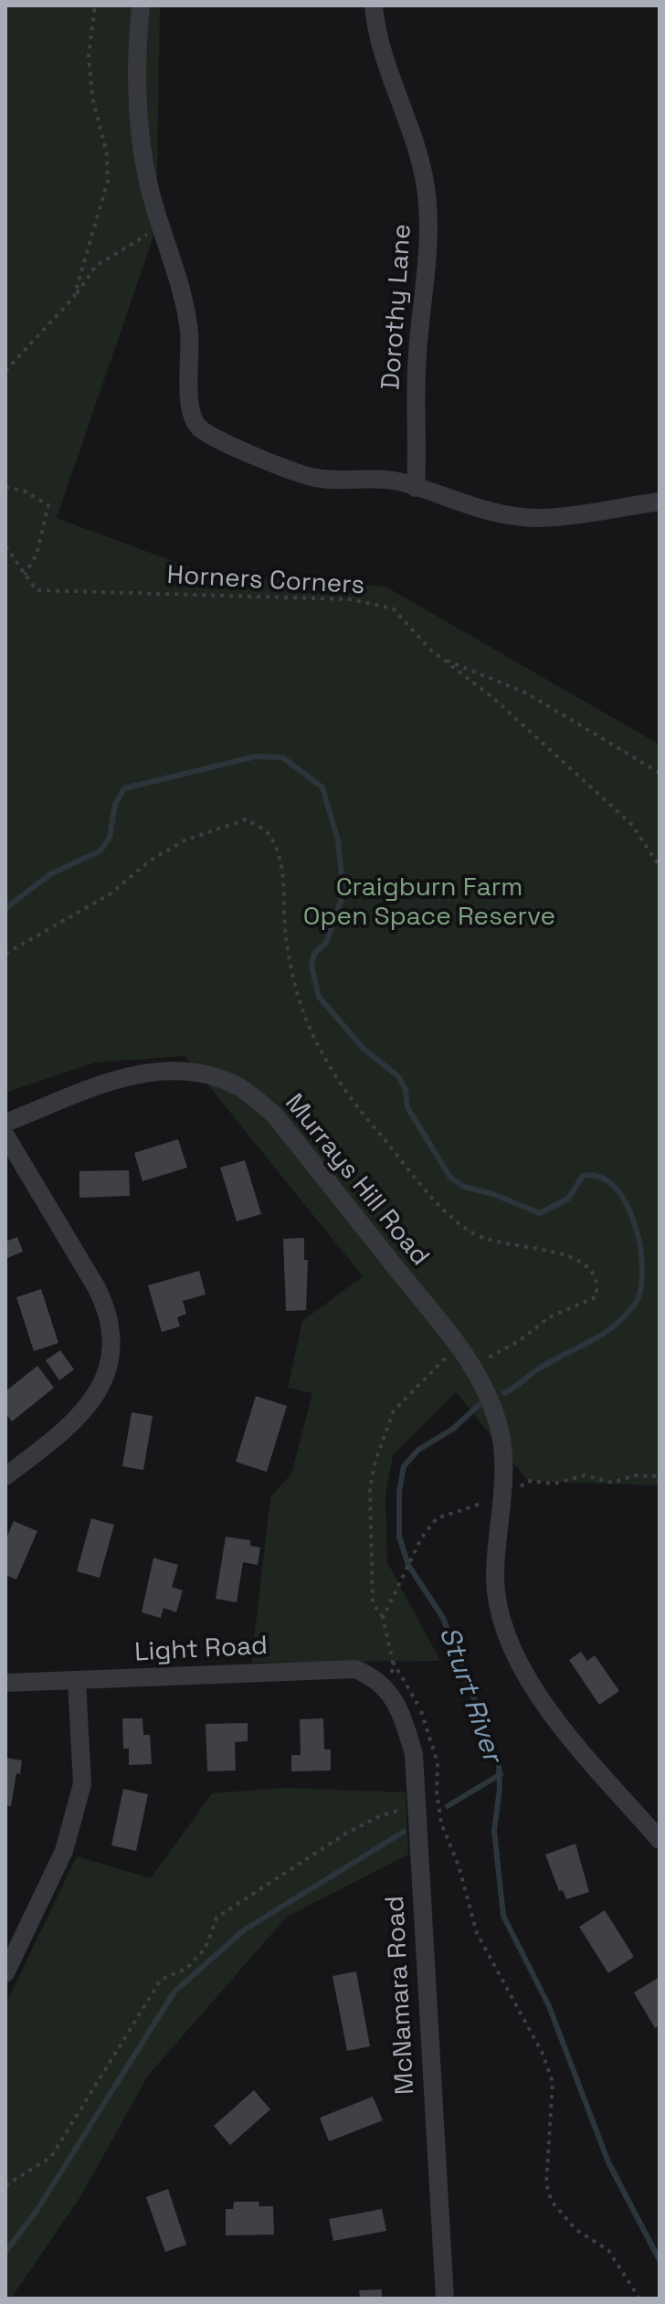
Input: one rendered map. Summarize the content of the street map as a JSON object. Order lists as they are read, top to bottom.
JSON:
{
  "streets": {
    "street": [
      "Dorothy Lane",
      "Murrays Hill Road",
      "Light Road",
      "McNamara Road"
    ],
    "path": ["Horners Corners"]
  },
  "crossings": [
    ["Light Road", "McNamara Road"]
  ],
  "water": ["Sturt River"],
  "parks": ["Craigburn Farm Open Space Reserve"]
}
